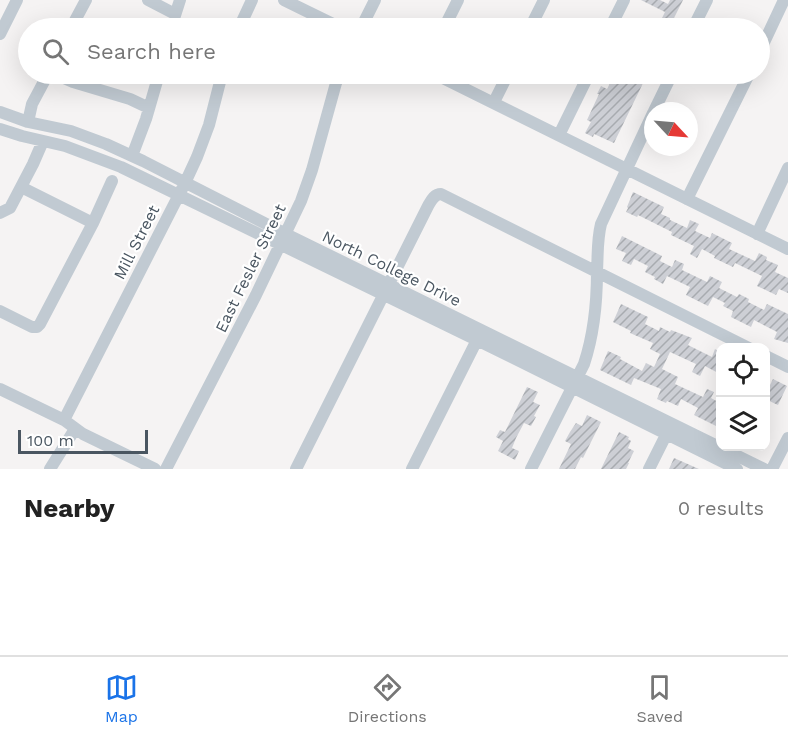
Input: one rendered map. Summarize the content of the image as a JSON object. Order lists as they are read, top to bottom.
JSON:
{
  "streets": {
    "street": ["Mill Street", "East Fesler Street", "North College Drive"]
  },
  "crossings": [
    ["Mill Street", "North College Drive"],
    ["East Fesler Street", "North College Drive"]
  ],
  "scale_bar": "100 m",
  "north": "bottom right",
  "page": {
    "search": "Search here",
    "scale": "100 m",
    "heading": ["Nearby", "0 results"],
    "nav": ["Map", "Directions", "Saved"]
  }
}
